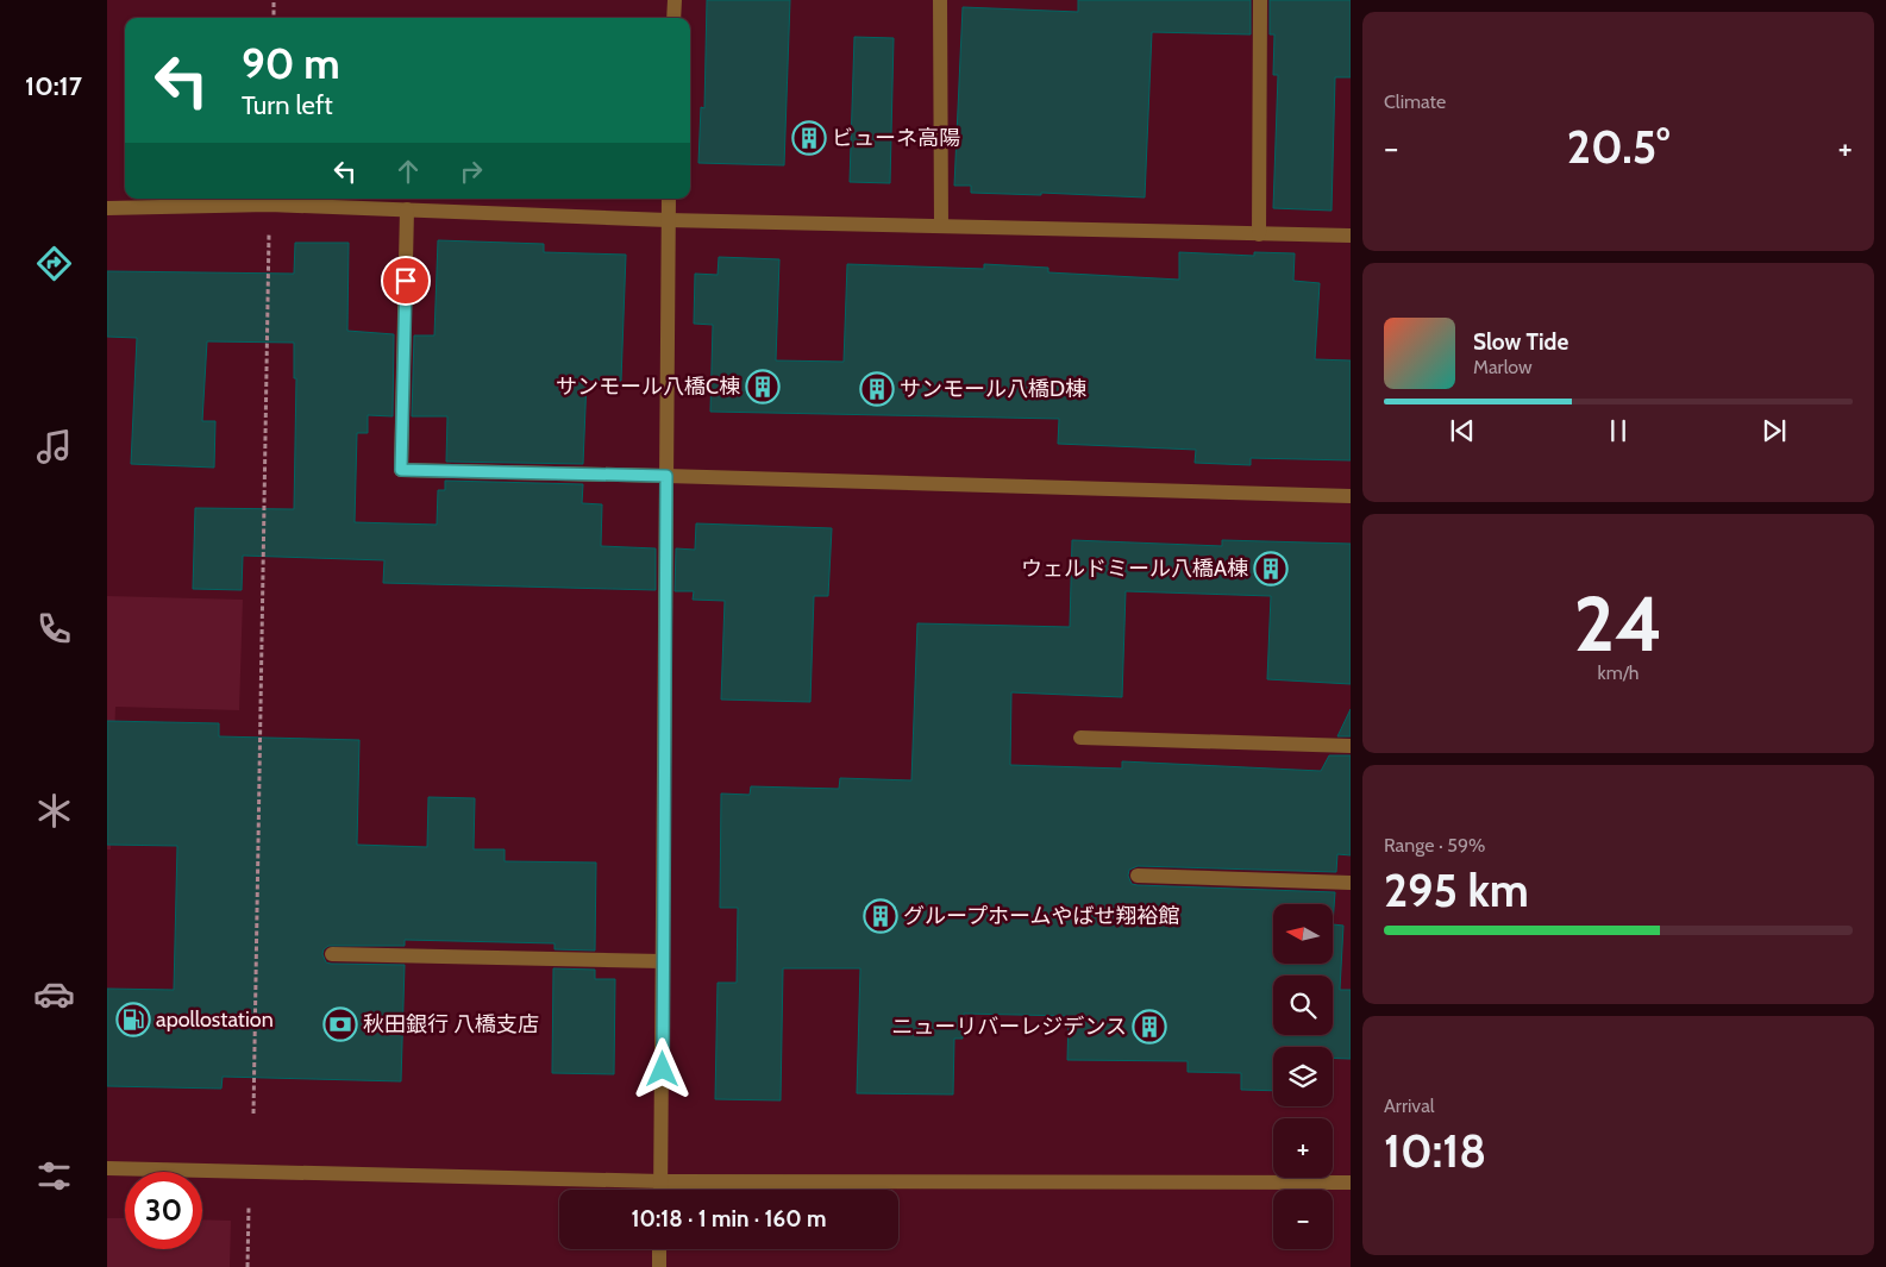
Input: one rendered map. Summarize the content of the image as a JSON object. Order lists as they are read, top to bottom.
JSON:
{
  "places": {
    "building": [
      "ビューネ高陽",
      "サンモール八橋C棟",
      "サンモール八橋D棟",
      "ウェルドミール八橋A棟",
      "グループホームやばせ翔裕館",
      "ニューリバーレジデンス"
    ],
    "fuel station": ["apollostation"],
    "bank": ["秋田銀行 八橋支店"]
  },
  "north": "left",
  "page": {
    "tabs": "10:17",
    "tile": [
      "Climate",
      ["24", "km/h"],
      ["Range · 59%", "295 km"],
      ["Arrival", "10:18"]
    ],
    "turn": ["90 m", "Turn left"],
    "heat": ["−", "20.5°", "+"],
    "song": ["Slow Tide", "Marlow"],
    "map_buttons": ["+", "−"],
    "limit": "30",
    "trip": "10:18 · 1 min · 160 m"
  }
}
